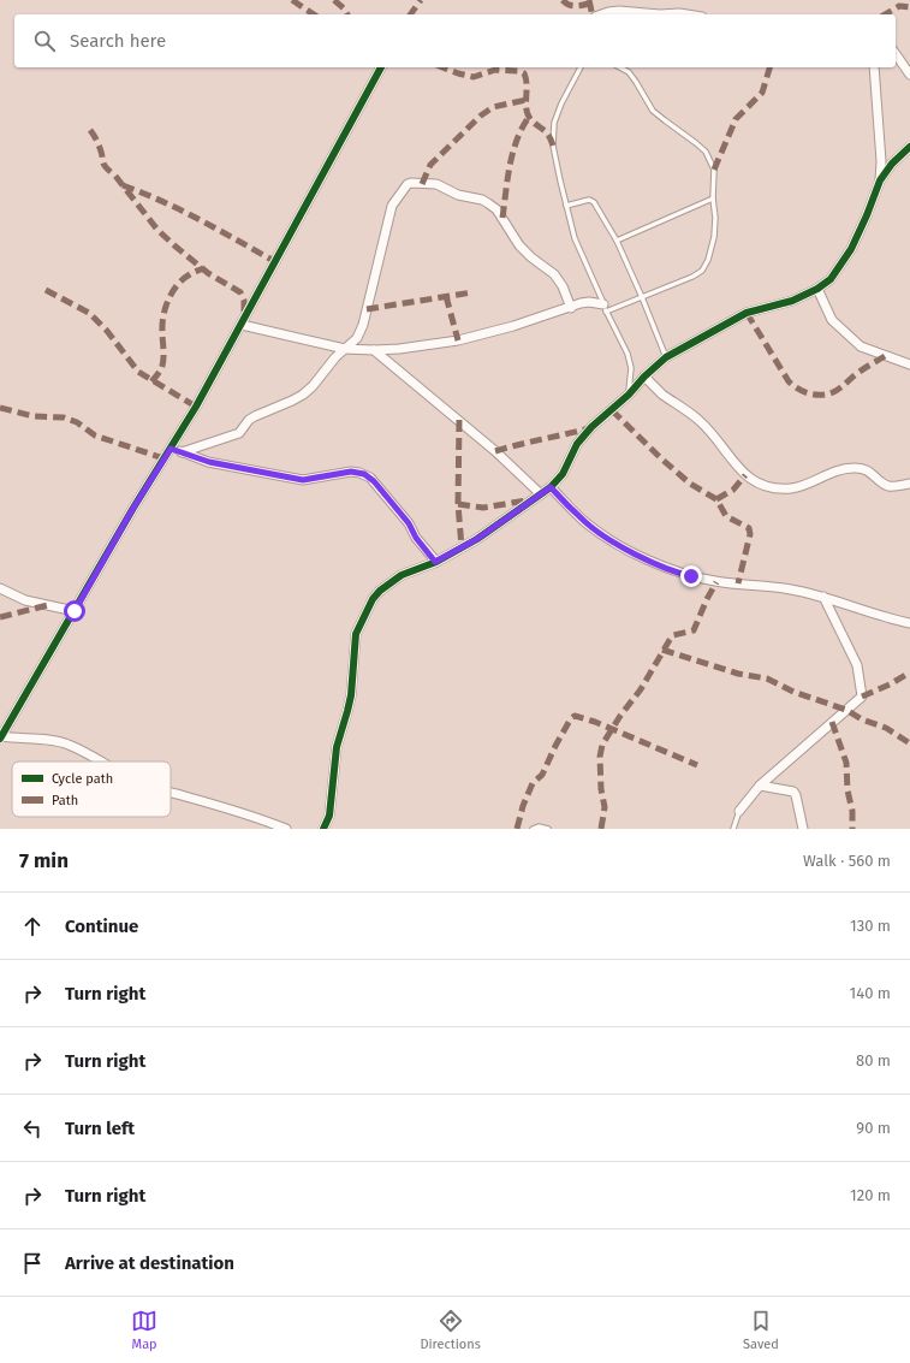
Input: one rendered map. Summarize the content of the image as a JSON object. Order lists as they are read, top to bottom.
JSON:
{
  "legend": ["Cycle path", "Path"],
  "page": {
    "search": "Search here",
    "heading": ["7 min", "Walk · 560 m"],
    "list": [
      ["Continue", "130 m"],
      ["Turn right", "140 m"],
      ["Turn right", "80 m"],
      ["Turn left", "90 m"],
      ["Turn right", "120 m"],
      "Arrive at destination"
    ],
    "nav": ["Map", "Directions", "Saved"]
  }
}
